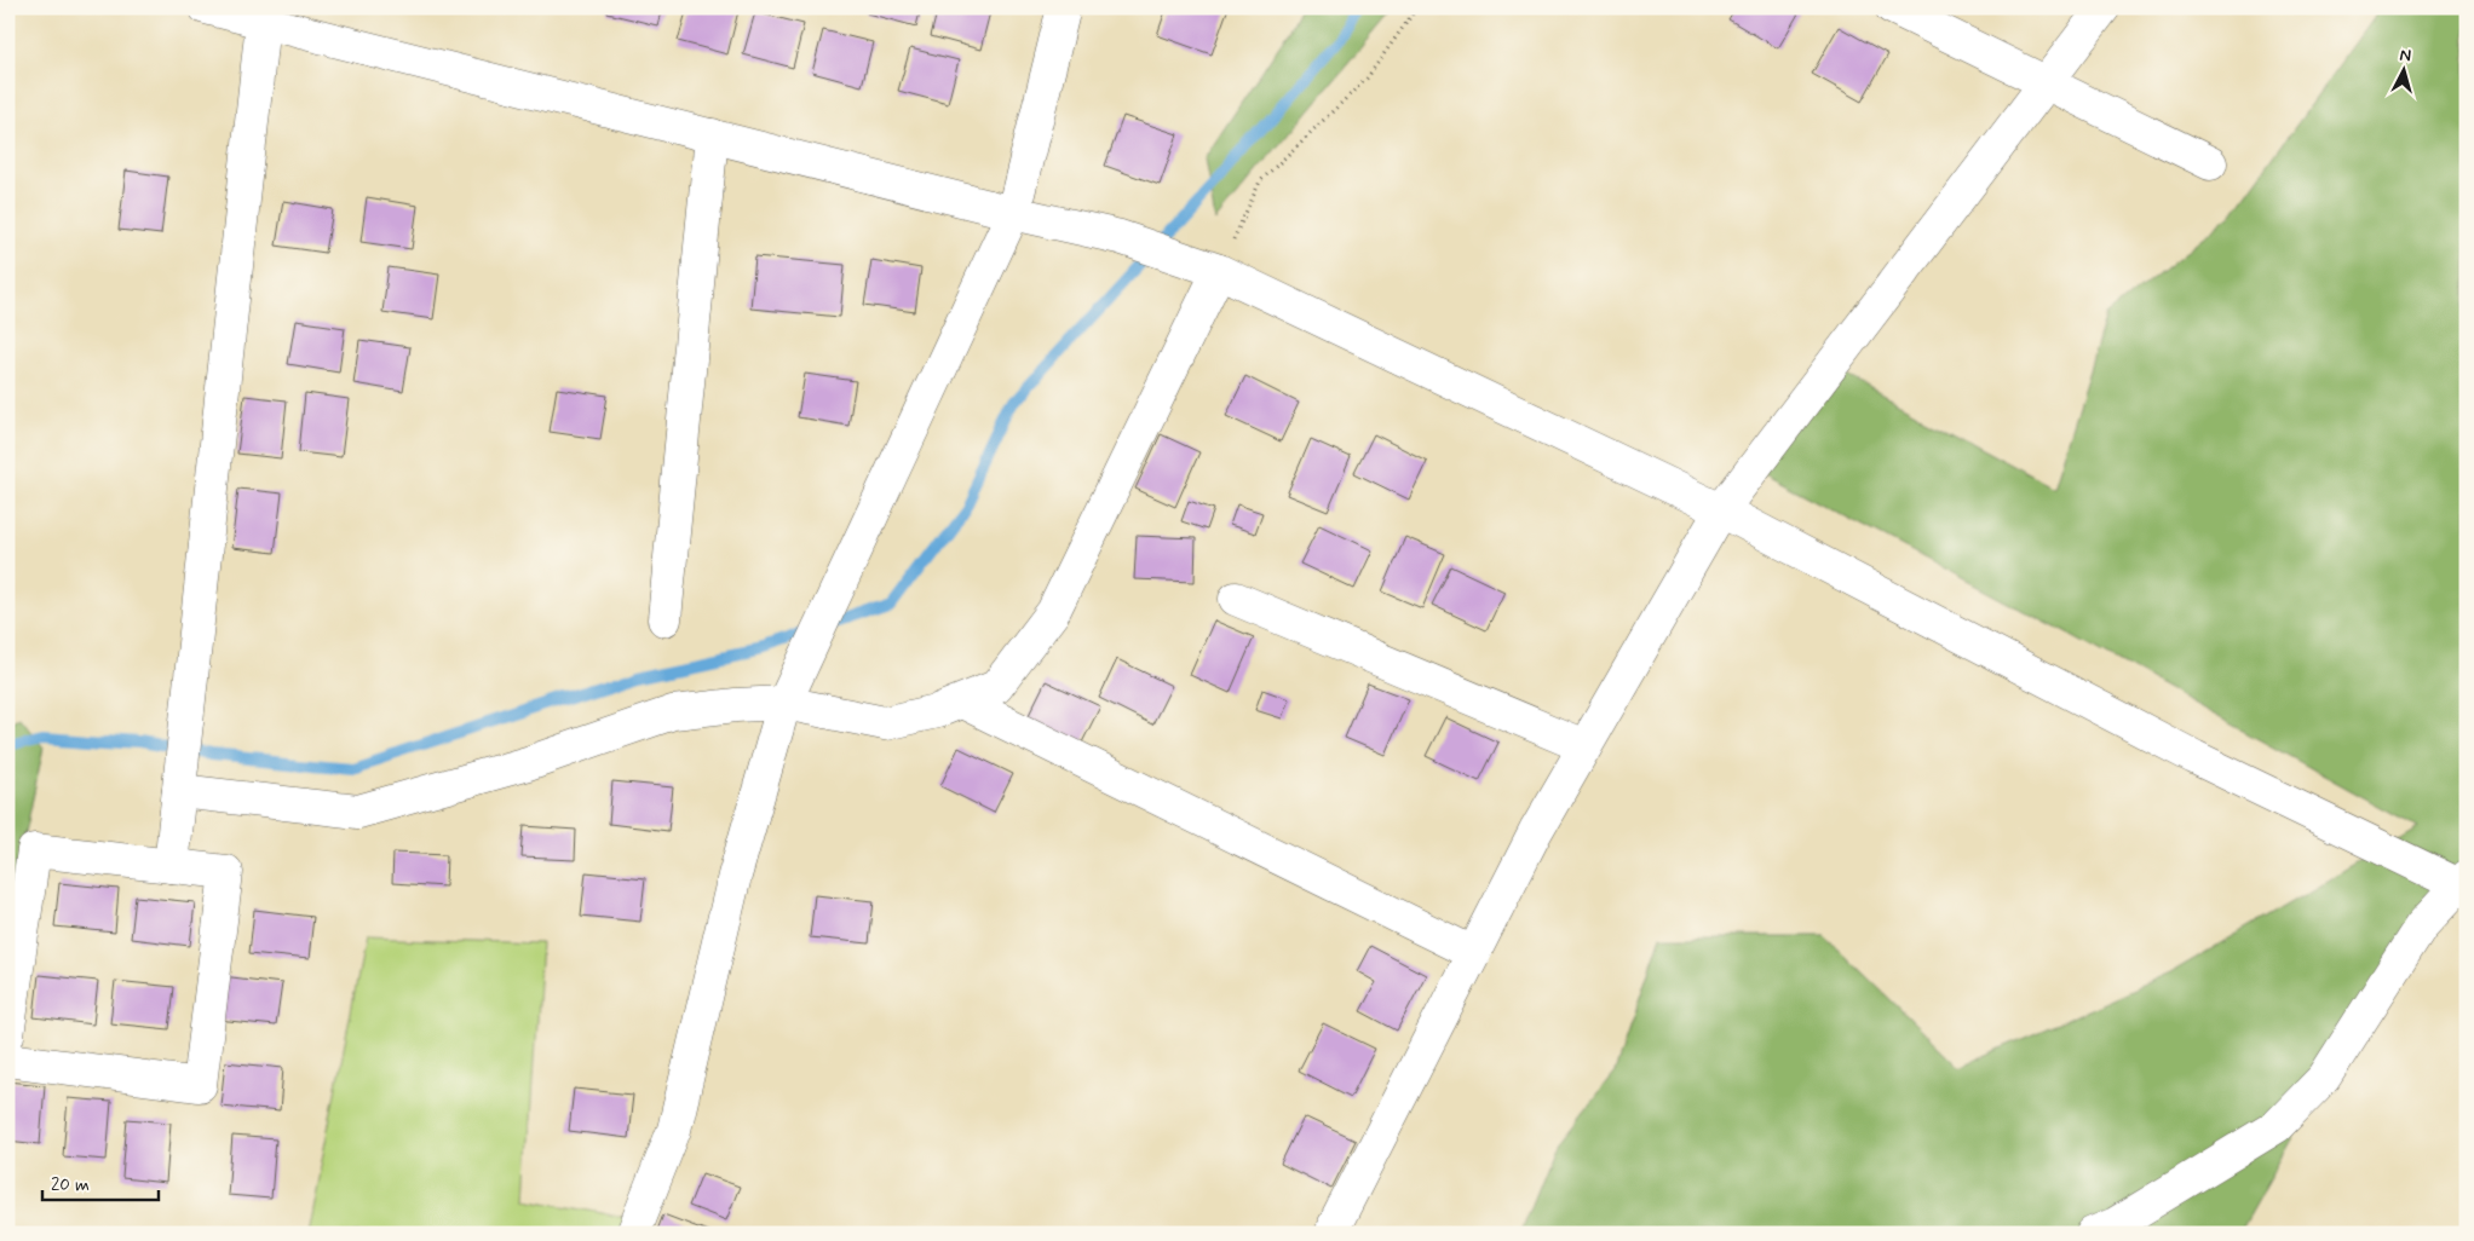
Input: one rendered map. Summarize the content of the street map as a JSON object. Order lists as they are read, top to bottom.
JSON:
{
  "scale_bar": "20 m",
  "north": "top"
}
